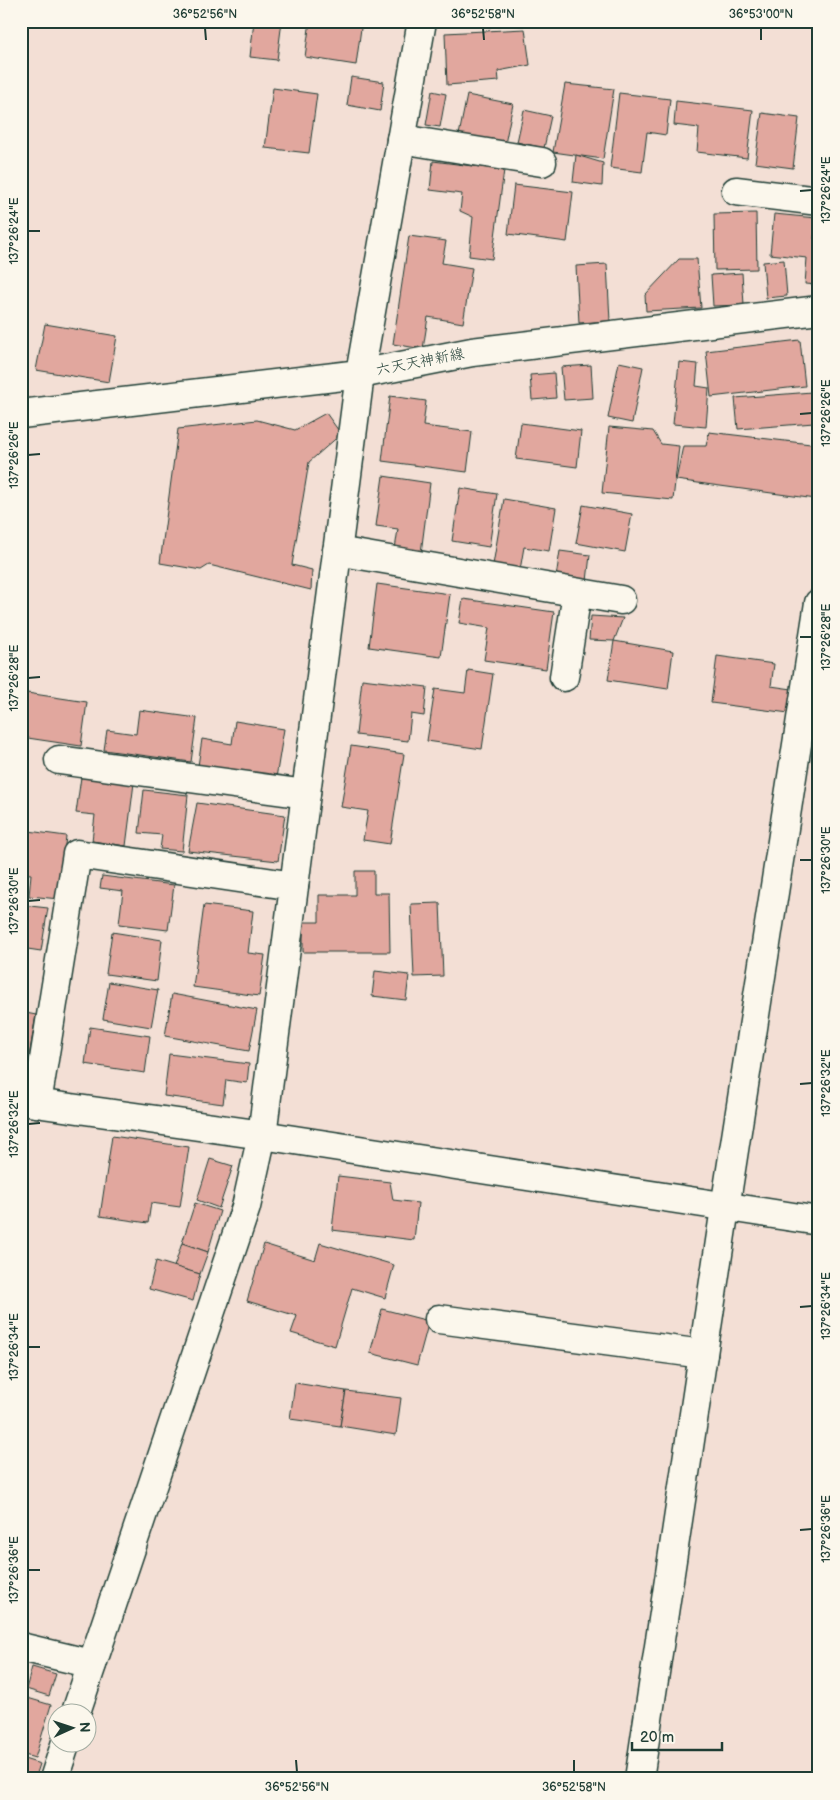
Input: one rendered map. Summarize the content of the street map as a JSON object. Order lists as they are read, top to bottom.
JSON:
{
  "streets": {
    "street": ["六天天神新線"]
  },
  "scale_bar": "20 m",
  "north": "right",
  "coordinates": [
    "36°52'56\"N",
    "36°52'58\"N",
    "36°53'00\"N",
    "137°26'24\"E",
    "137°26'26\"E",
    "137°26'28\"E",
    "137°26'30\"E",
    "137°26'32\"E",
    "137°26'34\"E",
    "137°26'36\"E"
  ]
}
